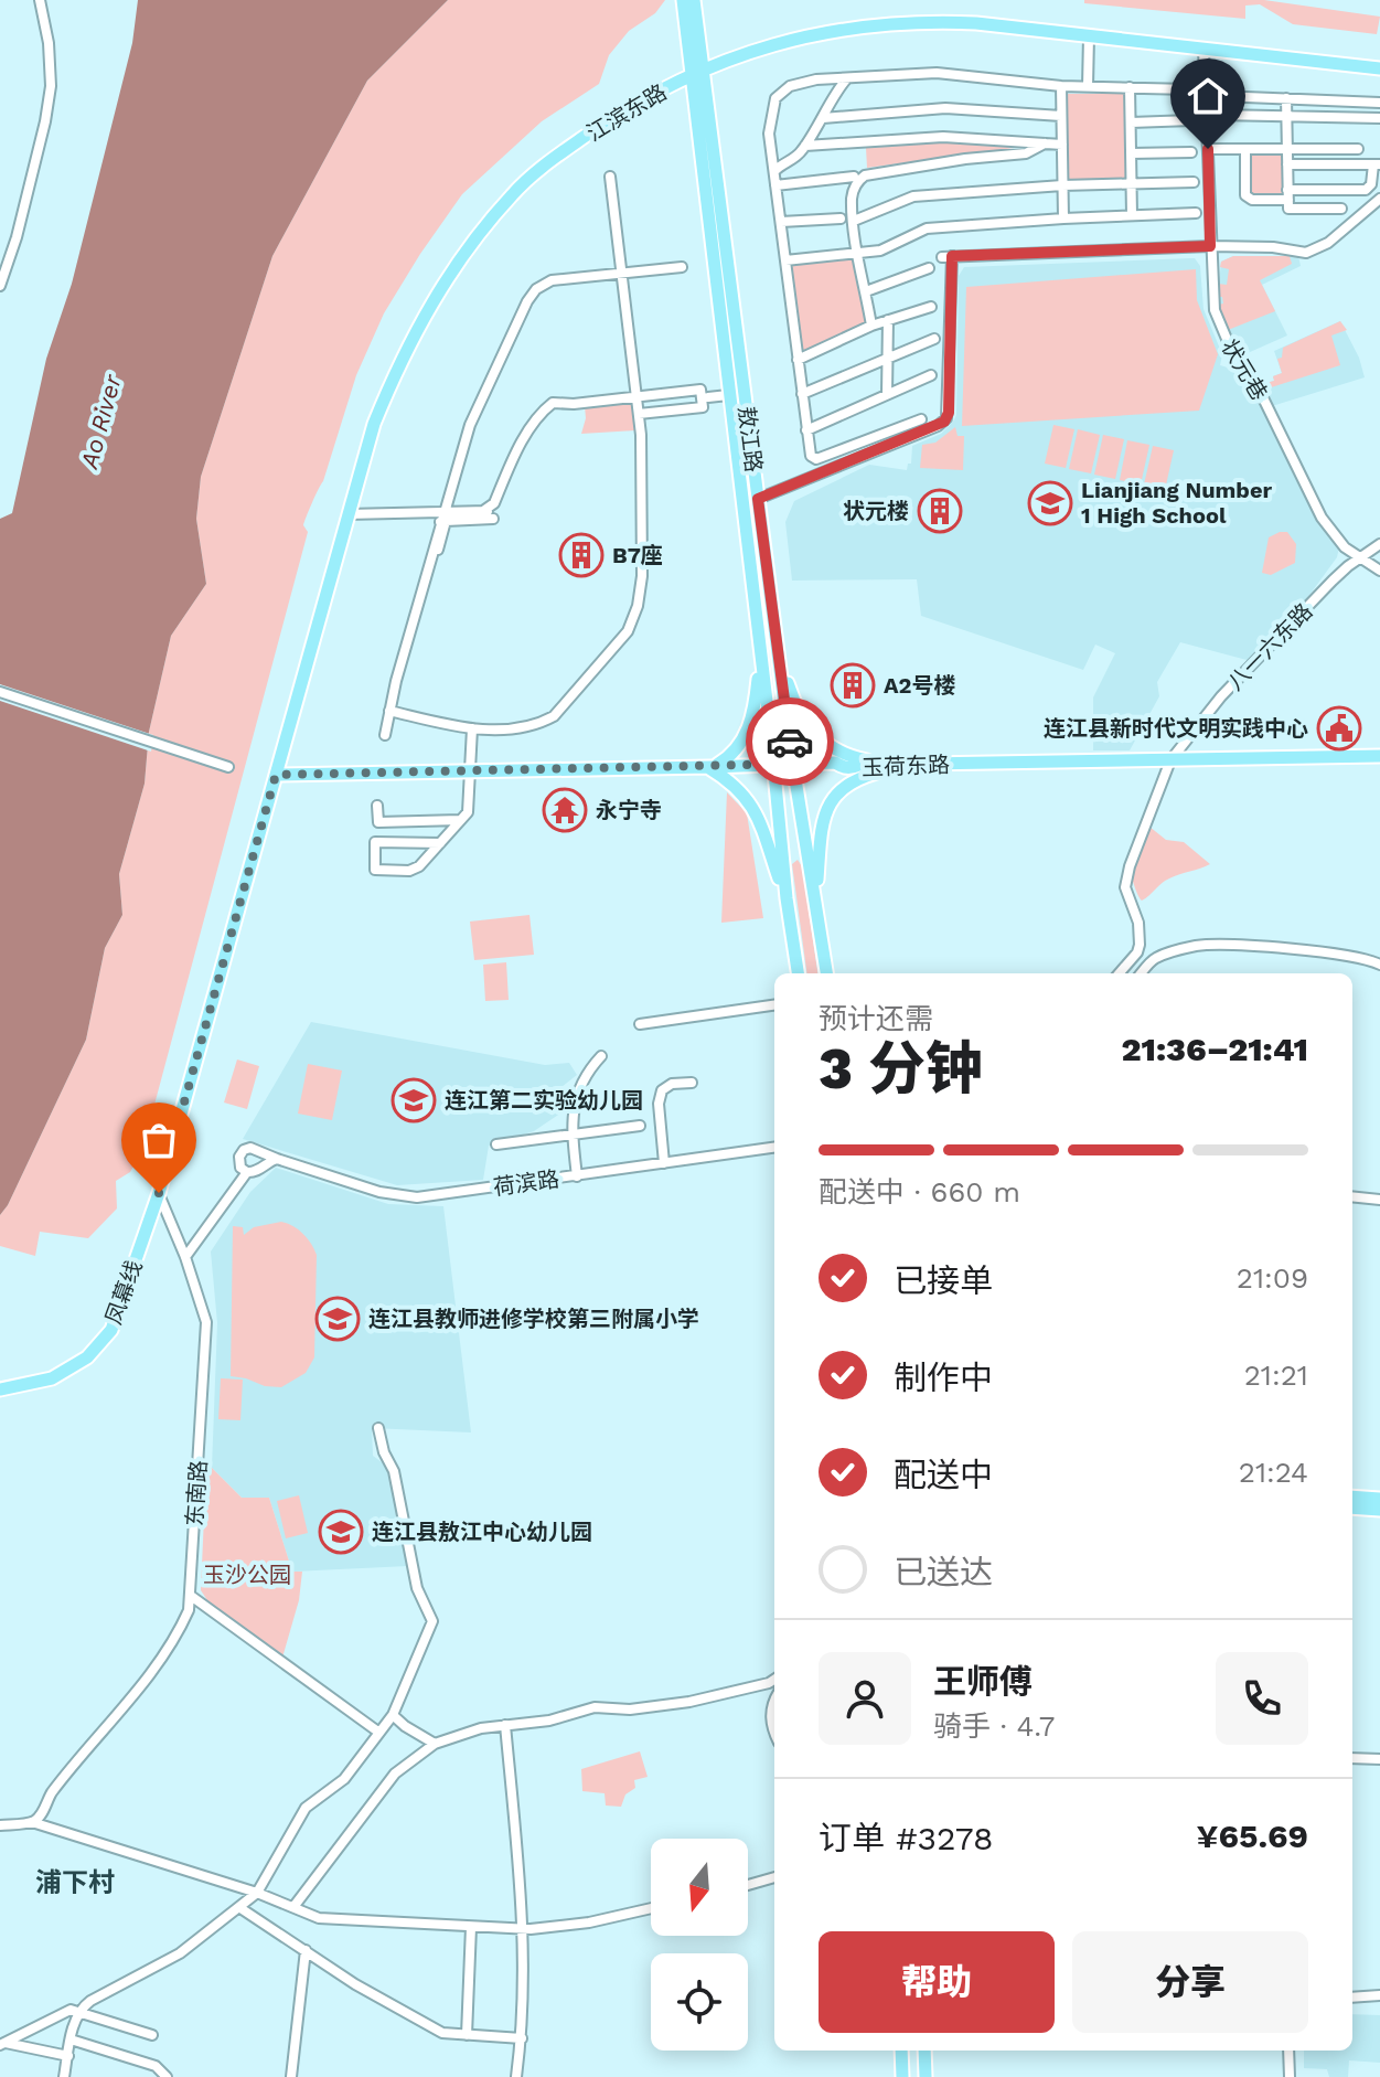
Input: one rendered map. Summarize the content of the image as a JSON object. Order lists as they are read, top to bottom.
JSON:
{
  "streets": {
    "main road": [
      "江滨东路",
      "敖江路",
      "玉荷东路",
      "凤幕线"
    ],
    "street": [
      "状元巷",
      "八一六东路",
      "荷滨路",
      "东南路"
    ]
  },
  "crossings": [
    ["江滨东路", "状元巷"],
    ["江滨东路", "敖江路"],
    ["江滨东路", "玉荷东路"],
    ["江滨东路", "凤幕线"],
    ["状元巷", "八一六东路"],
    ["敖江路", "玉荷东路"],
    ["八一六东路", "玉荷东路"],
    ["玉荷东路", "凤幕线"],
    ["荷滨路", "东南路"],
    ["凤幕线", "东南路"]
  ],
  "districts": ["浦下村"],
  "water": ["Ao River"],
  "parks": ["玉沙公园"],
  "places": {
    "school or university": [
      "Lianjiang Number 1 High School",
      "连江第二实验幼儿园",
      "连江县教师进修学校第三附属小学",
      "连江县敖江中心幼儿园"
    ],
    "building": ["状元楼", "B7座", "A2号楼"],
    "public building": ["连江县新时代文明实践中心"],
    "temple": ["永宁寺"]
  },
  "north": "bottom",
  "page": {
    "heading": ["3 分钟", "预计还需", "21:36–21:41"],
    "panel": [
      "王师傅",
      "骑手 · 4.7",
      "订单 #3278",
      "¥65.69"
    ],
    "bar": "配送中 · 660 m",
    "list": [
      ["已接单", "21:09"],
      ["制作中", "21:21"],
      ["配送中", "21:24"],
      "已送达"
    ],
    "buttons": ["帮助", "分享"]
  }
}
